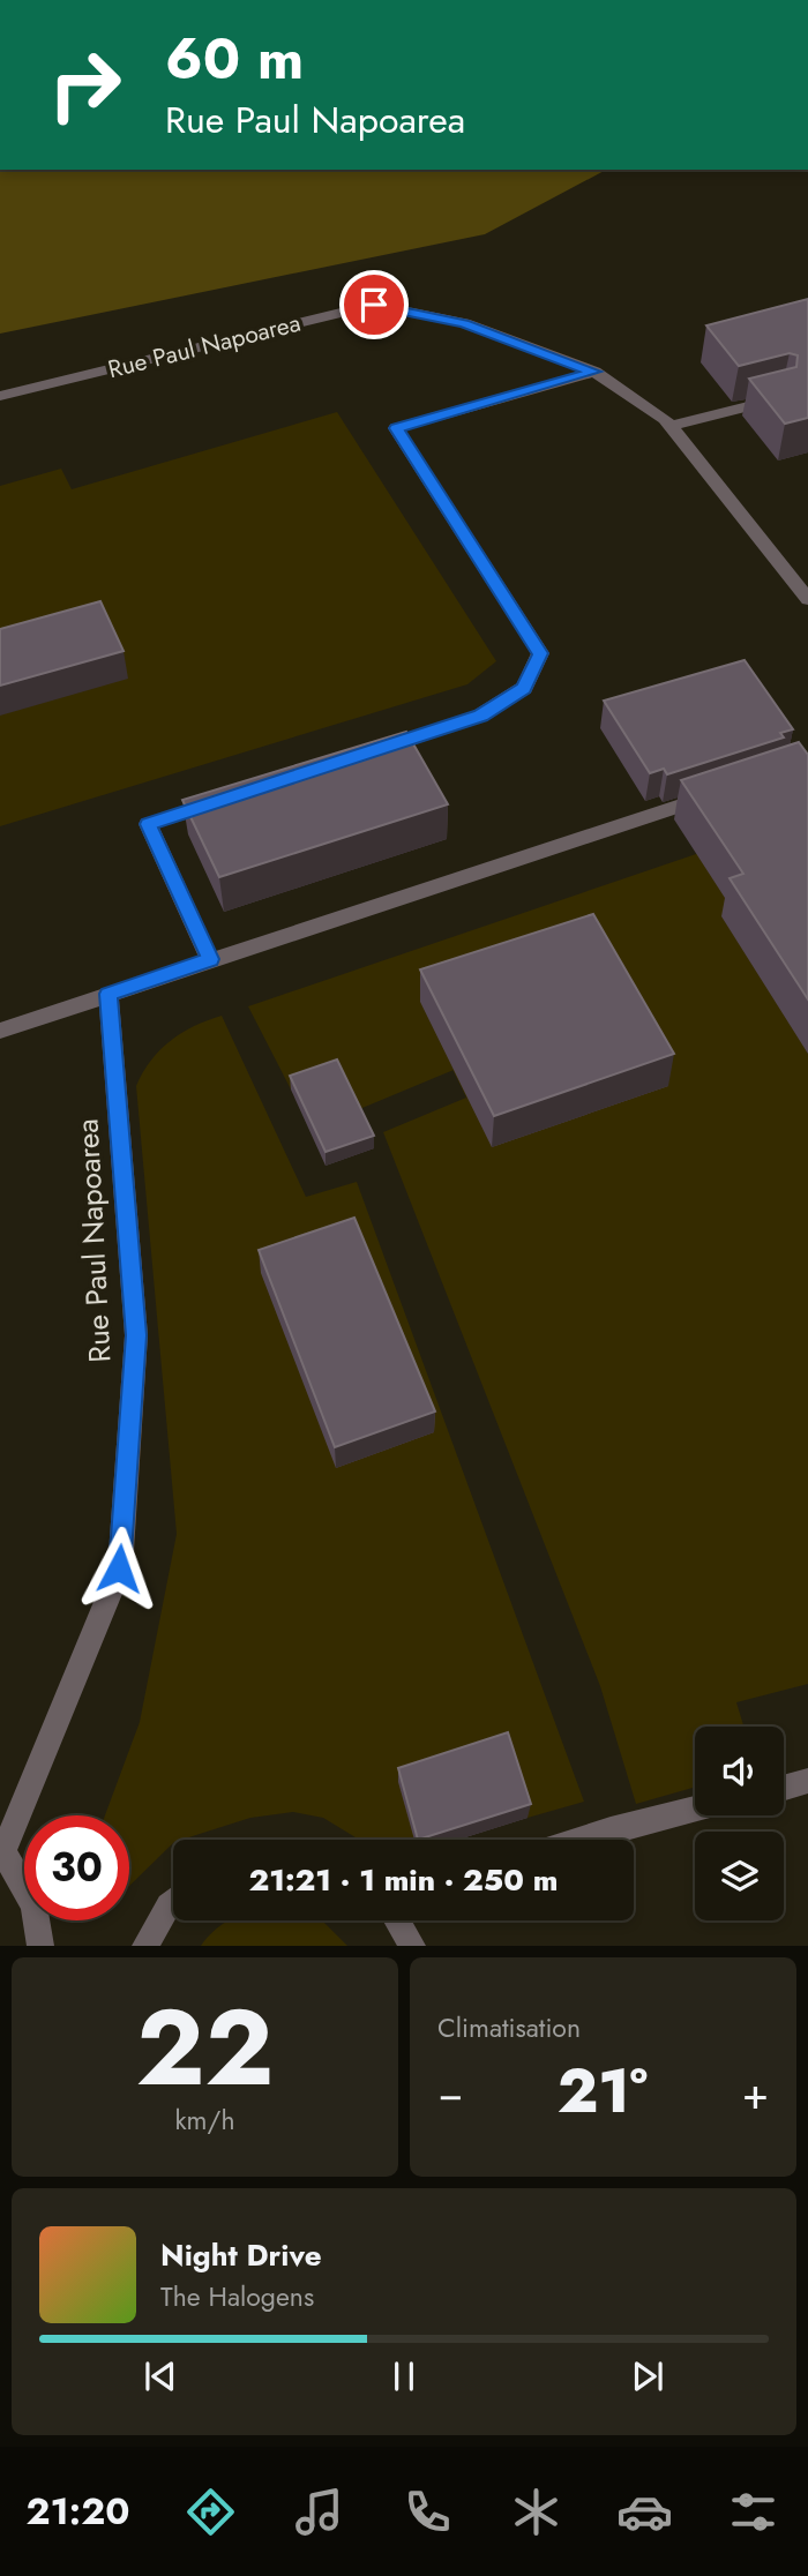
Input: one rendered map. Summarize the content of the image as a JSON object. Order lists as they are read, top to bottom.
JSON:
{
  "streets": {
    "street": ["Rue Paul Napoarea"]
  },
  "page": {
    "turn": ["60 m", "Rue Paul Napoarea"],
    "limit": "30",
    "trip": "21:21 · 1 min · 250 m",
    "tile": [
      ["22", "km/h"],
      "Climatisation"
    ],
    "heat": ["−", "21°", "+"],
    "song": ["Night Drive", "The Halogens"],
    "tabs": "21:20"
  }
}
